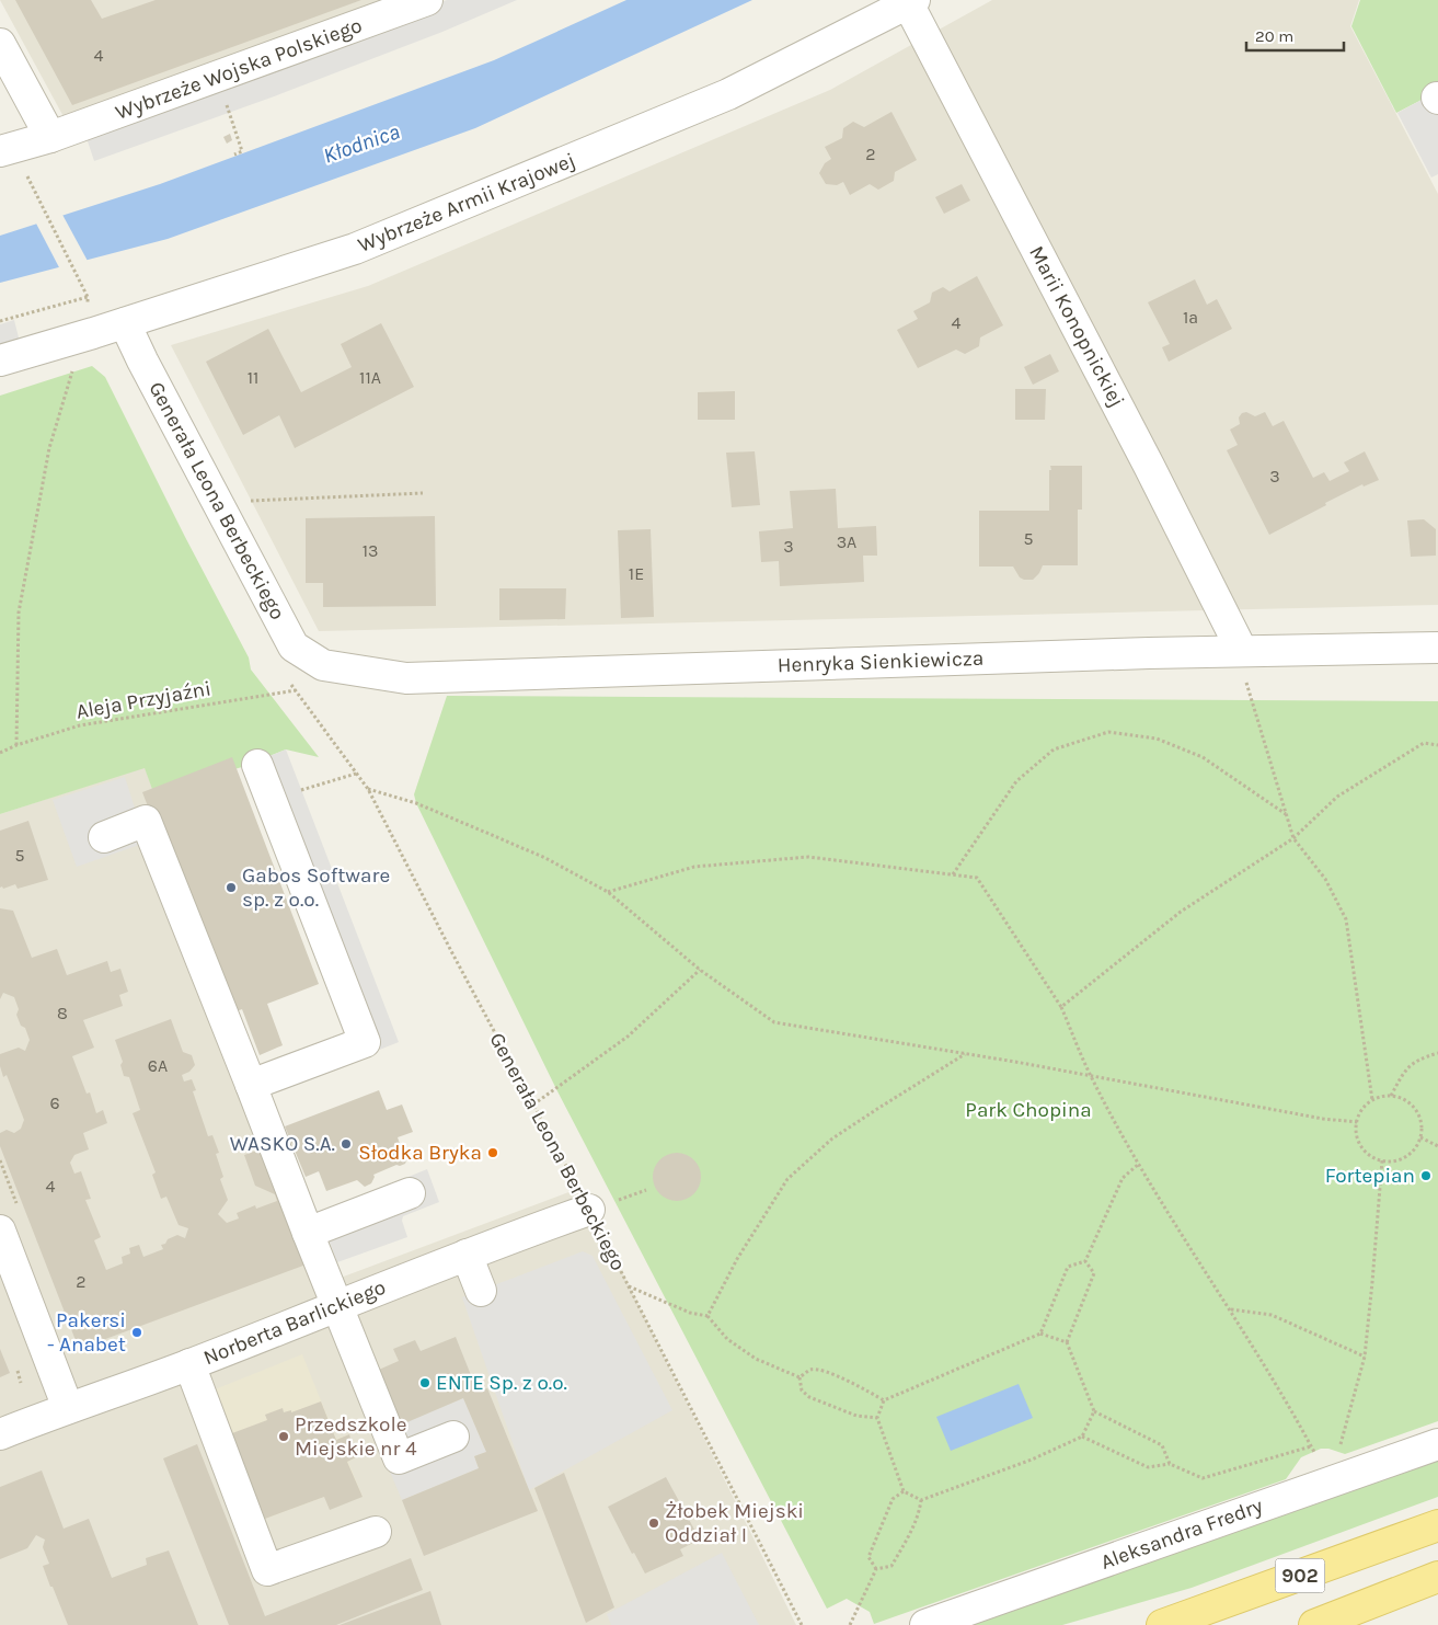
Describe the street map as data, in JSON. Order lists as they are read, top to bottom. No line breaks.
{"streets":{"main road":["902"],"street":["Wybrzeże Wojska Polskiego","Wybrzeże Armii Krajowej","Marii Konopnickiej","Generała Leona Berbeckiego","Henryka Sienkiewicza","Norberta Barlickiego","Aleksandra Fredry"],"path":["Aleja Przyjaźni"]},"crossings":[["Wybrzeże Armii Krajowej","Marii Konopnickiej"],["Wybrzeże Armii Krajowej","Generała Leona Berbeckiego"],["Marii Konopnickiej","Henryka Sienkiewicza"],["Generała Leona Berbeckiego","Henryka Sienkiewicza"],["Generała Leona Berbeckiego","Aleja Przyjaźni"],["Generała Leona Berbeckiego","Norberta Barlickiego"]],"water":["Kłodnica"],"parks":["Park Chopina"],"places":["Gabos Software sp. z o.o.","WASKO S.A.","Słodka Bryka","Fortepian","Pakersi - Anabet","ENTE Sp. z o.o.","Przedszkole Miejskie nr 4","Żłobek Miejski Oddział I"],"house_numbers":["4","2","1a","4","11","11A","3","5","3A","3","13","1E","5","8","6A","6","4","2"],"scale_bar":"20 m"}
